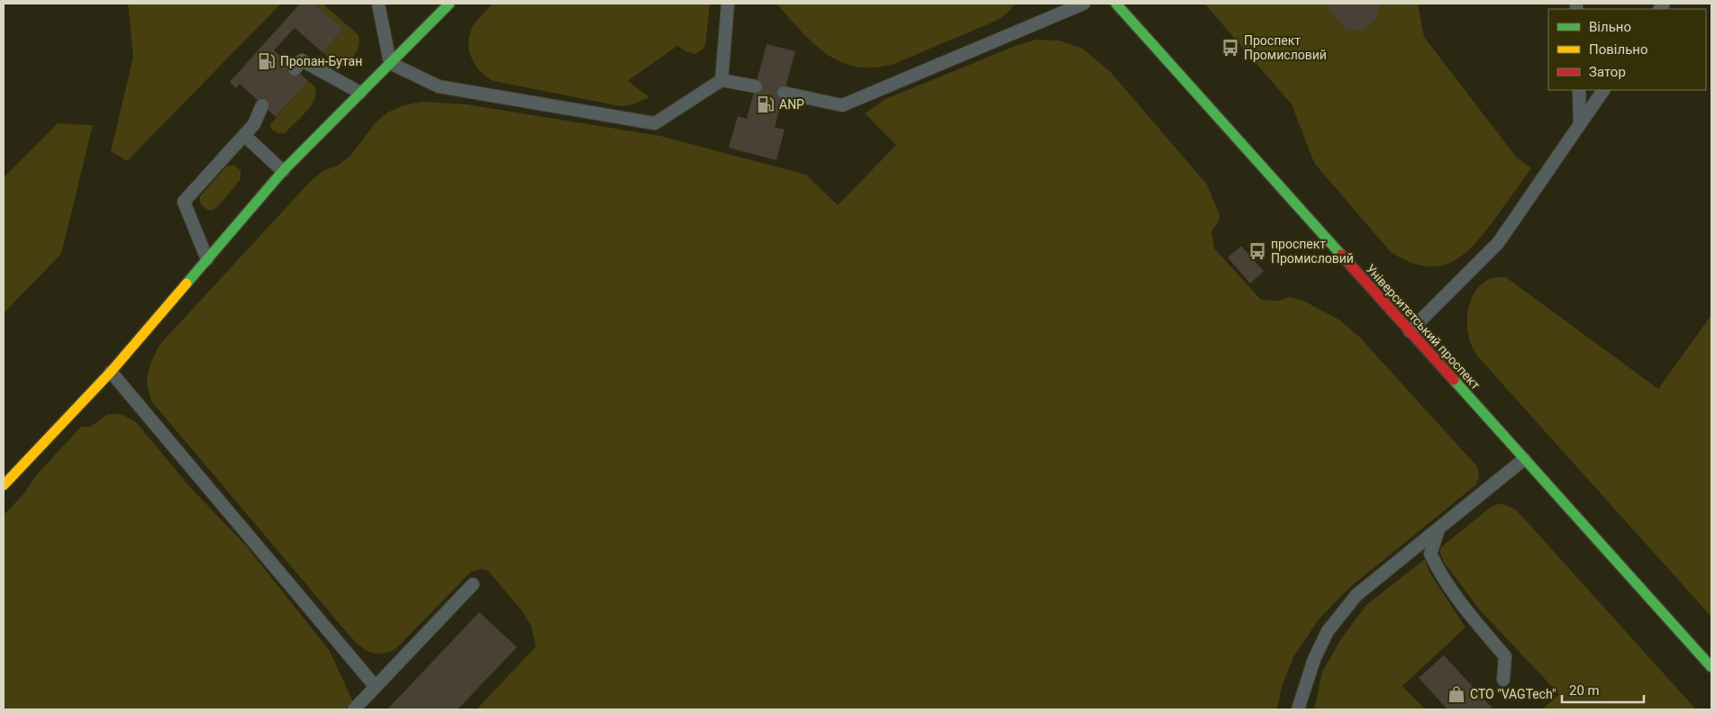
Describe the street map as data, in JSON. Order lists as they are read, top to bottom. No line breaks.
{"streets":{"main road":["Університетський проспект"]},"places":{"bus stop":["Проспект Промисловий","проспект Промисловий"],"fuel station":["Пропан-Бутан","ANP"],"shop":["СТО \"VAGTech\""]},"legend":["Вільно","Повільно","Затор"],"scale_bar":"20 m"}
